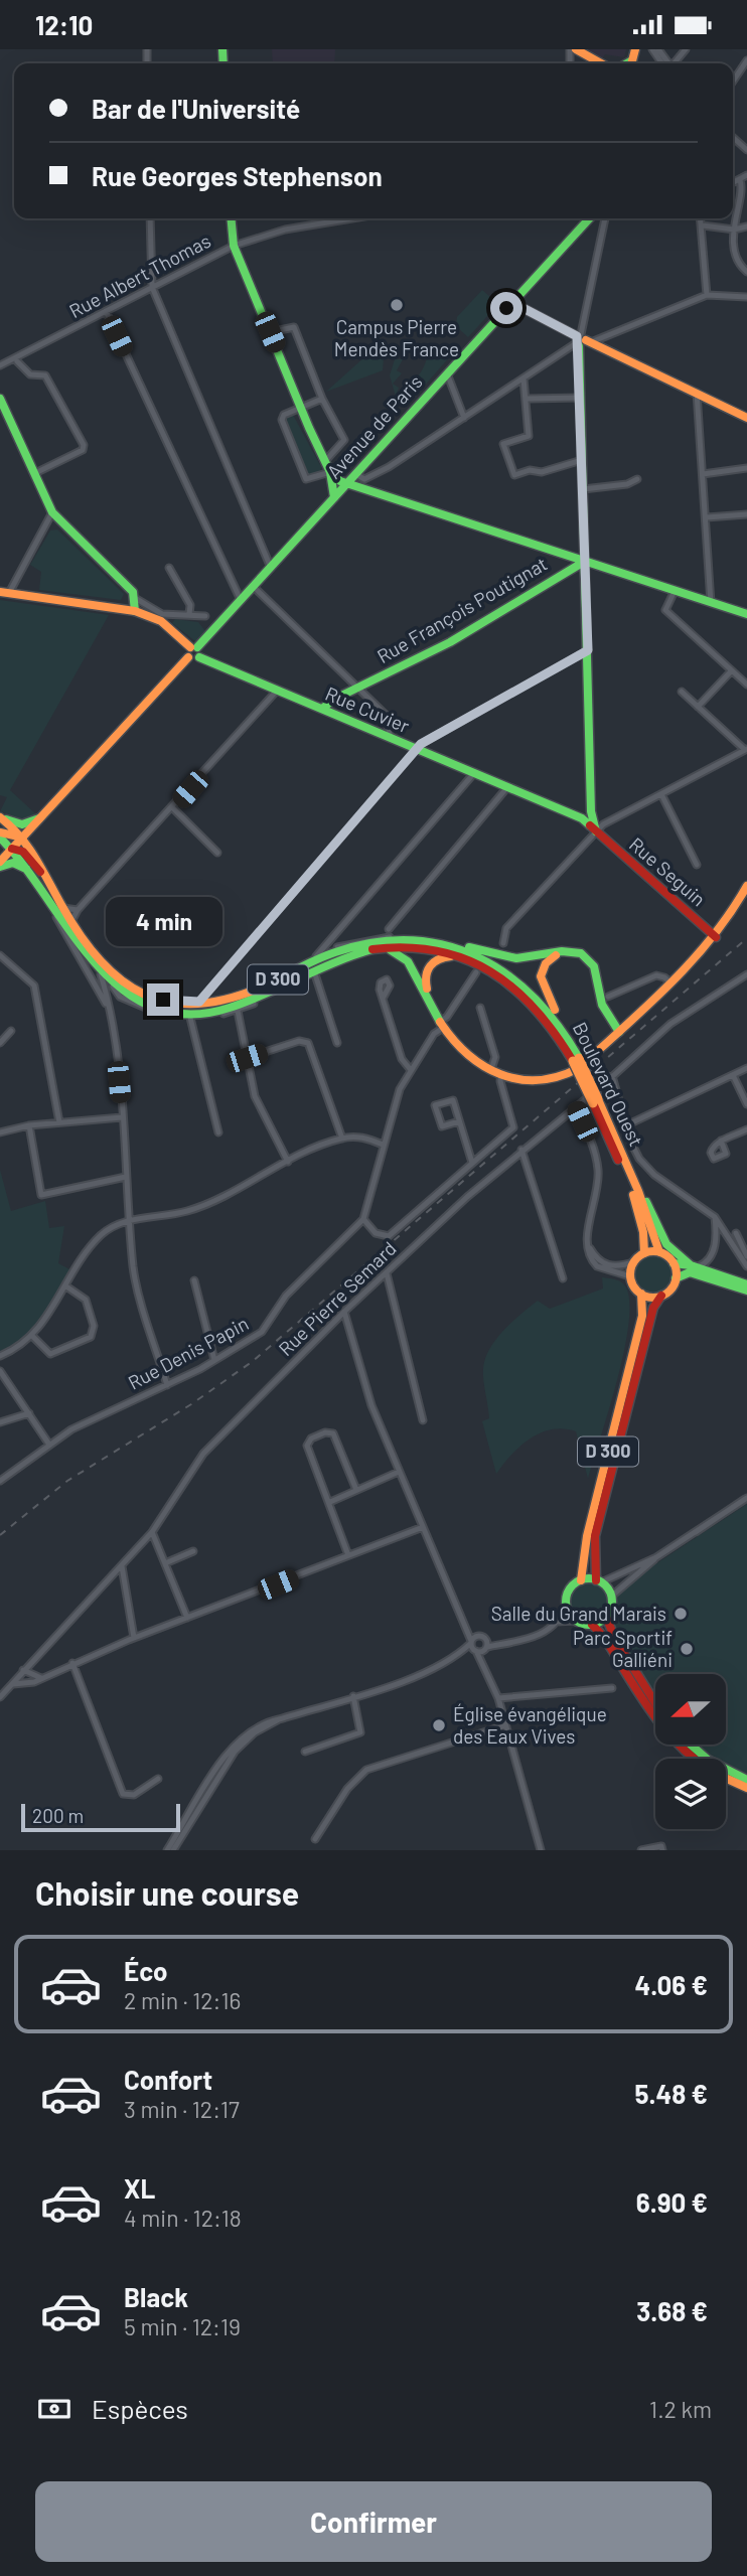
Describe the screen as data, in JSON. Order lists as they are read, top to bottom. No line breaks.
{"streets":{"main road":["Avenue de Paris","Rue François Poutignat","Rue Cuvier","Rue Seguin","D 300","Boulevard Ouest"],"street":["Rue Albert Thomas","Rue Pierre Semard","Rue Denis Papin"]},"crossings":[["Avenue de Paris","Rue Cuvier"],["Rue François Poutignat","Rue Cuvier"],["Rue Cuvier","Rue Seguin"],["D 300","Boulevard Ouest"]],"places":["Campus Pierre Mendès France","Salle du Grand Marais","Parc Sportif Galliéni","Église évangélique des Eaux Vives"],"scale_bar":"200 m","north":"left","page":{"status":"12:10","banner":["Bar de l'Université","Rue Georges Stephenson"],"bubble":"4 min","scale":"200 m","heading":"Choisir une course","list":[{"name":"Éco","note":"2 min · 12:16","value":"4.06 €"},{"name":"Confort","note":"3 min · 12:17","value":"5.48 €"},{"name":"XL","note":"4 min · 12:18","value":"6.90 €"},{"name":"Black","note":"5 min · 12:19","value":"3.68 €"}],"pay":["Espèces","1.2 km"],"buttons":"Confirmer"}}
